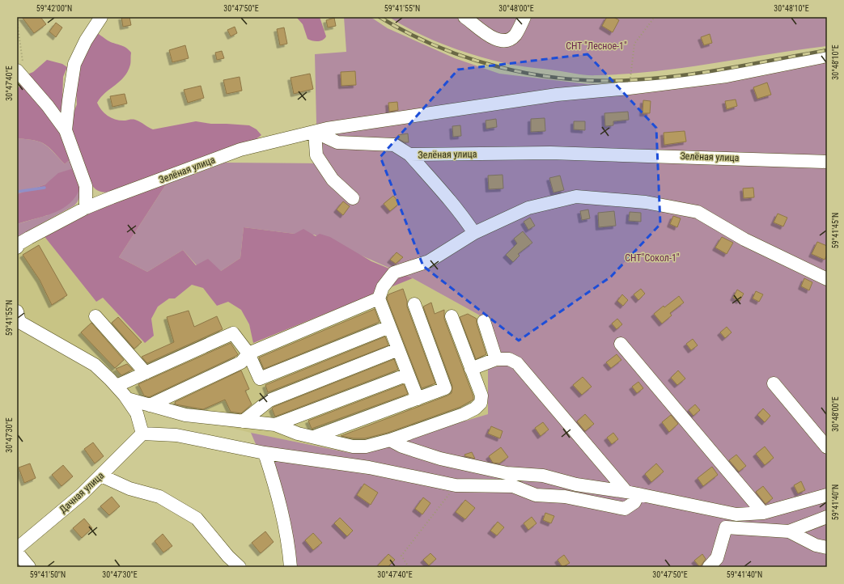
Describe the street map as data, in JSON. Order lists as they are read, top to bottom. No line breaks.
{"streets":{"street":["Зелёная улица","Дачная улица"]},"parks":["СНТ \"Лесное-1\"","СНТ\"Сокол-1\""],"coordinates":["59°42'00\"N","30°47'50\"E","59°41'55\"N","30°48'00\"E","30°48'10\"E","30°47'40\"E","59°41'45\"N","30°47'30\"E","59°41'40\"N","59°41'50\"N"]}
